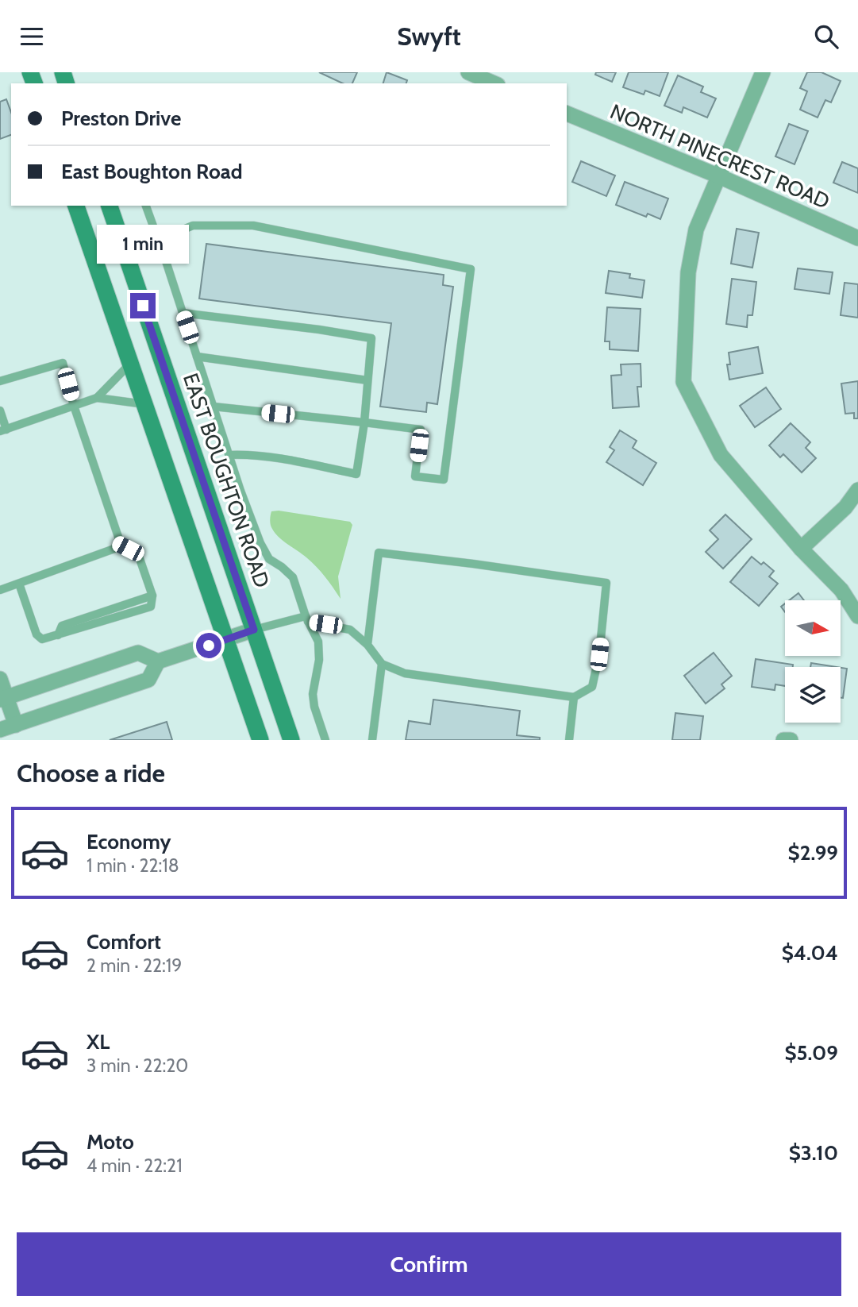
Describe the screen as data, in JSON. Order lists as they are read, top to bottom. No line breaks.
{"streets":{"main road":["EAST BOUGHTON ROAD"],"street":["NORTH PINECREST ROAD"]},"north":"right","page":{"header":"Swyft","banner":["Preston Drive","East Boughton Road"],"bubble":"1 min","heading":"Choose a ride","list":[{"name":"Economy","note":"1 min · 22:18","value":"$2.99"},{"name":"Comfort","note":"2 min · 22:19","value":"$4.04"},{"name":"XL","note":"3 min · 22:20","value":"$5.09"},{"name":"Moto","note":"4 min · 22:21","value":"$3.10"}],"buttons":"Confirm"}}
